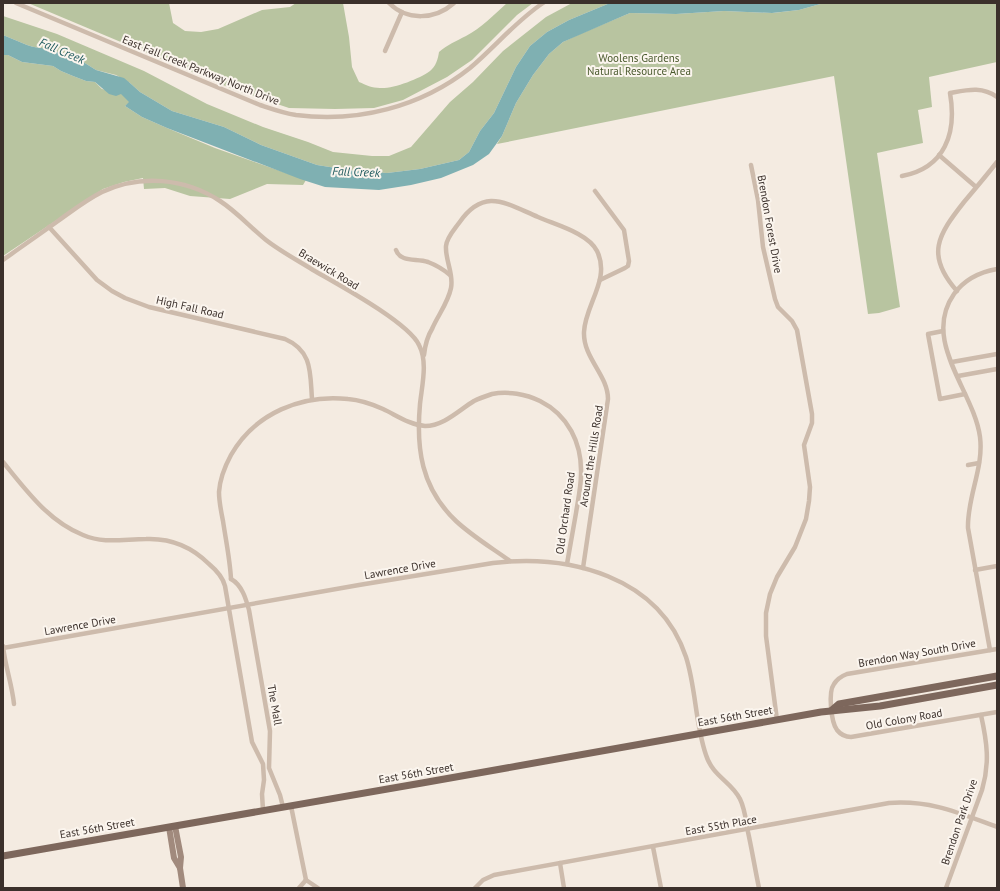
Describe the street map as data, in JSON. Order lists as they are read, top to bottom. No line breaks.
{"streets":{"main road":["East 56th Street"],"street":["East Fall Creek Parkway North Drive","Brendon Forest Drive","Braewick Road","High Fall Road","Around the Hills Road","Old Orchard Road","Lawrence Drive","Brendon Way South Drive","The Mall","Old Colony Road","Brendon Park Drive","East 55th Place"]},"crossings":[["Brendon Forest Drive","East 56th Street"],["Braewick Road","High Fall Road"],["Braewick Road","Around the Hills Road"],["Braewick Road","Old Orchard Road"],["Braewick Road","Lawrence Drive"],["High Fall Road","Old Orchard Road"],["Around the Hills Road","Lawrence Drive"],["Old Orchard Road","Lawrence Drive"],["Lawrence Drive","The Mall"],["Lawrence Drive","East 56th Street"],["Lawrence Drive","East 55th Place"],["Brendon Way South Drive","Old Colony Road"],["The Mall","East 56th Street"],["East 56th Street","Old Colony Road"],["Old Colony Road","Brendon Park Drive"],["Brendon Park Drive","East 55th Place"]],"water":["Fall Creek"],"parks":["Woolens Gardens Natural Resource Area"]}
